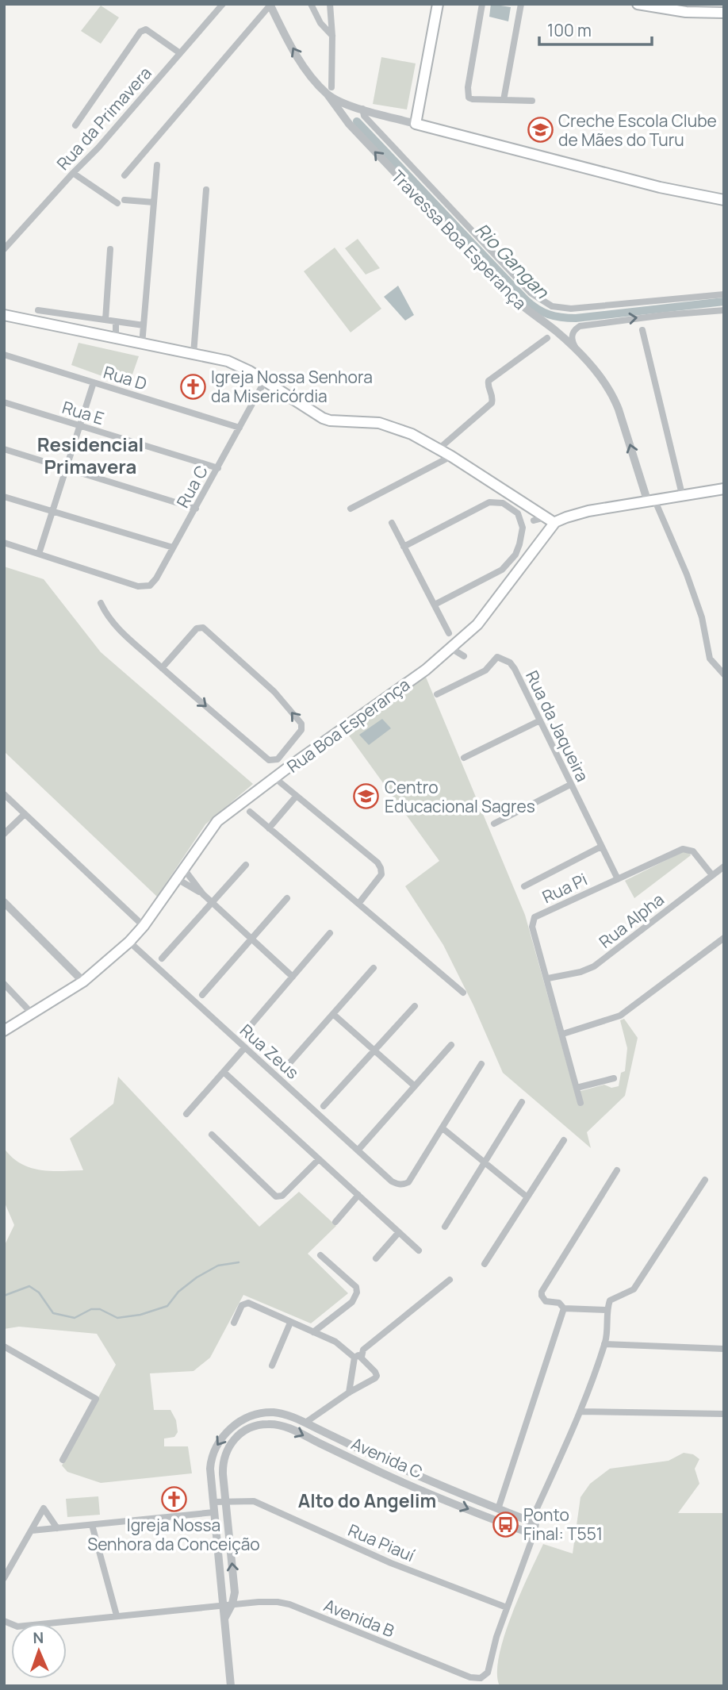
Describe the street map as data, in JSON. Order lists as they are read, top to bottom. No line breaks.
{"streets":{"main road":["Rua Boa Esperança"],"street":["Rua da Primavera","Travessa Boa Esperança","Rua D","Rua E","Rua C","Rua da Jaqueira","Rua Pi","Rua Alpha","Rua Zeus","Avenida C","Rua Piauí","Avenida B"]},"crossings":[["Rua D","Rua C"],["Rua E","Rua C"],["Rua Boa Esperança","Rua Zeus"],["Rua da Jaqueira","Rua Pi"],["Rua Pi","Rua Alpha"],["Avenida C","Rua Piauí"],["Rua Piauí","Avenida B"]],"districts":["Residencial Primavera","Alto do Angelim"],"water":["Rio Gangan"],"places":{"school or university":["Creche Escola Clube de Mães do Turu","Centro Educacional Sagres"],"church":["Igreja Nossa Senhora da Misericórdia","Igreja Nossa Senhora da Conceição"],"bus stop":["Ponto Final: T551"]},"scale_bar":"100 m","north":"top"}
